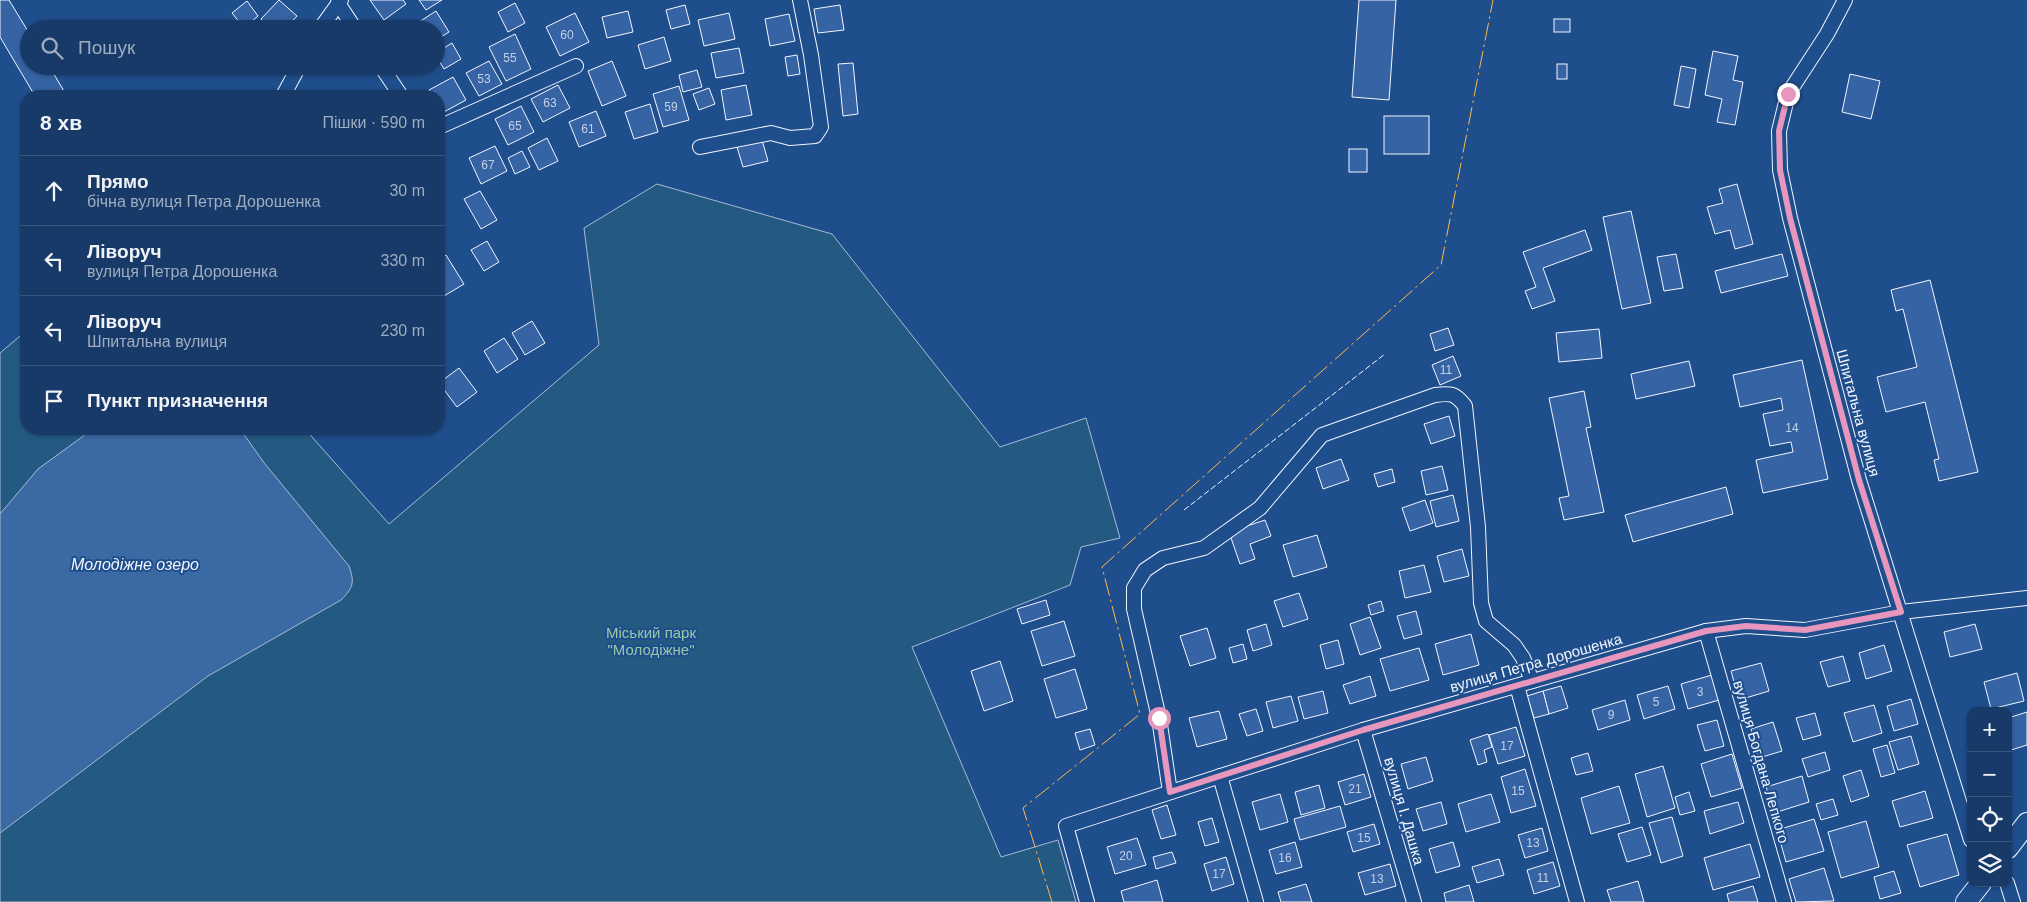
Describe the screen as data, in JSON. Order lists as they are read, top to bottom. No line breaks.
{"streets":{"street":["Шпитальна вулиця","вулиця Петра Дорошенка","вулиця Богдана Лепкого","вулиця І. Дашка"]},"crossings":[["Шпитальна вулиця","вулиця Петра Дорошенка"],["вулиця Петра Дорошенка","вулиця Богдана Лепкого"],["вулиця Петра Дорошенка","вулиця І. Дашка"]],"water":["Молодіжне озеро"],"parks":["Міський парк \"Молодіжне\""],"house_numbers":["60","55","53","63","59","65","61","67","11","14","3","5","9","17","21","15","15","13","20","16","17","11","13"],"page":{"search":"Пошук","heading":["8 хв","Пішки · 590 m"],"list":[["Прямо","бічна вулиця Петра Дорошенка","30 m"],["Ліворуч","вулиця Петра Дорошенка","330 m"],["Ліворуч","Шпитальна вулиця","230 m"],"Пункт призначення"],"map_buttons":["+","−"]}}
